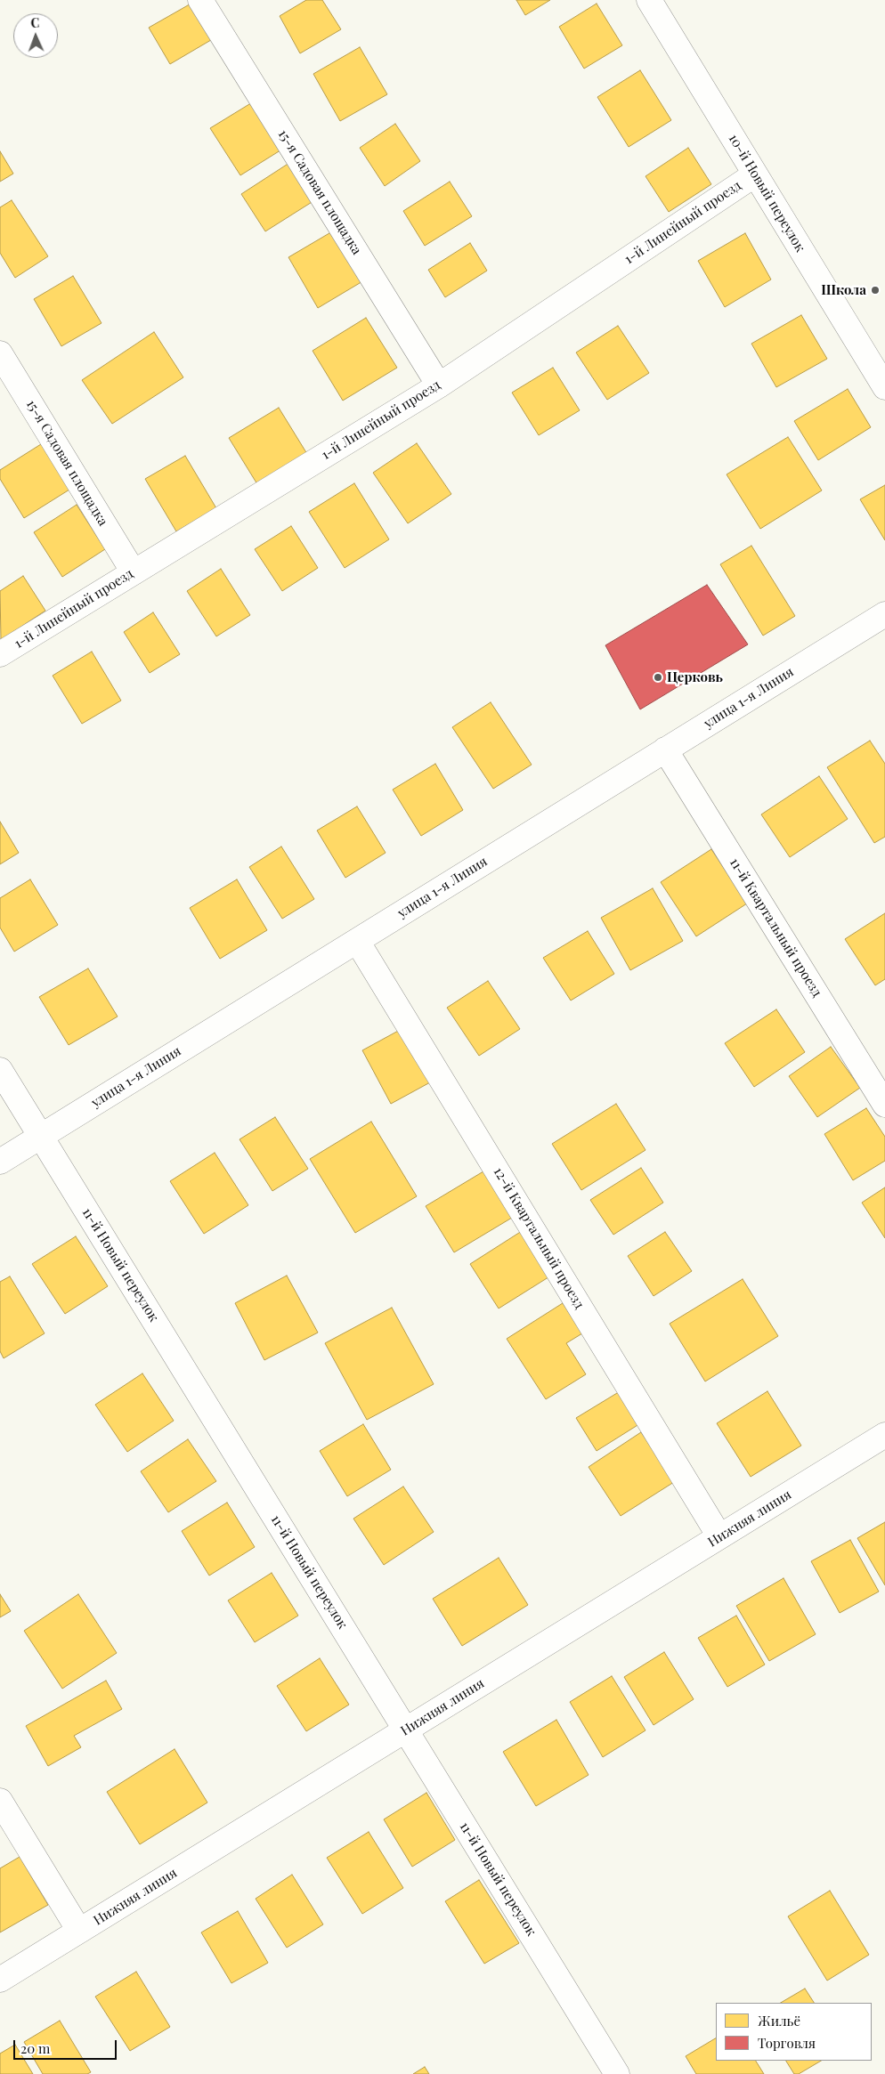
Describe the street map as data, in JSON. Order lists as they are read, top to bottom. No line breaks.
{"streets":{"street":["15-я Садовая площадка","10-й Новый переулок","1-й Линейный проезд","улица 1-я Линия","11-й Квартальный проезд","12-й Квартальный проезд","11-й Новый переулок","Нижняя линия"]},"crossings":[["15-я Садовая площадка","1-й Линейный проезд"],["10-й Новый переулок","1-й Линейный проезд"],["улица 1-я Линия","11-й Квартальный проезд"],["улица 1-я Линия","12-й Квартальный проезд"],["улица 1-я Линия","11-й Новый переулок"],["12-й Квартальный проезд","Нижняя линия"],["11-й Новый переулок","Нижняя линия"]],"places":["Школа","Церковь"],"legend":["Жильё","Торговля"],"scale_bar":"20 m","north":"top"}
